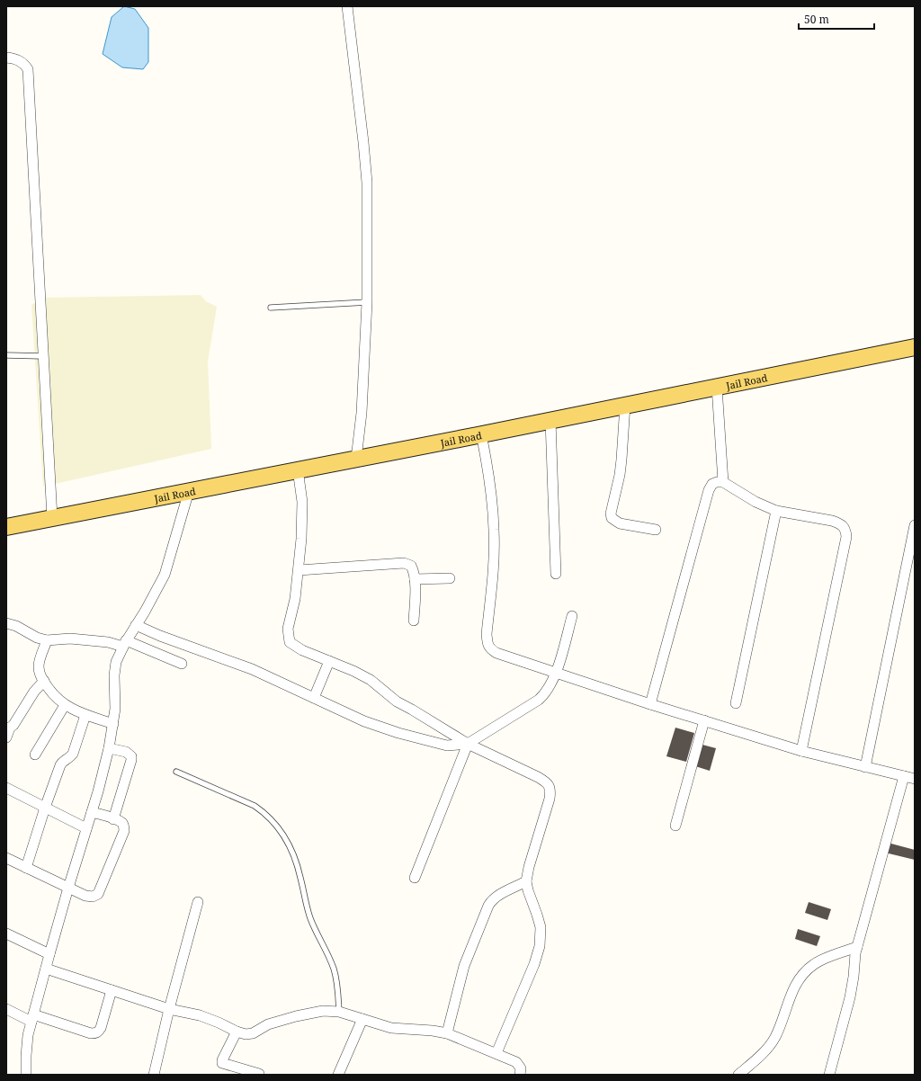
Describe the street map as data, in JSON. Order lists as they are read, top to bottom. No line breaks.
{"streets":{"main road":["Jail Road"]},"scale_bar":"50 m"}
